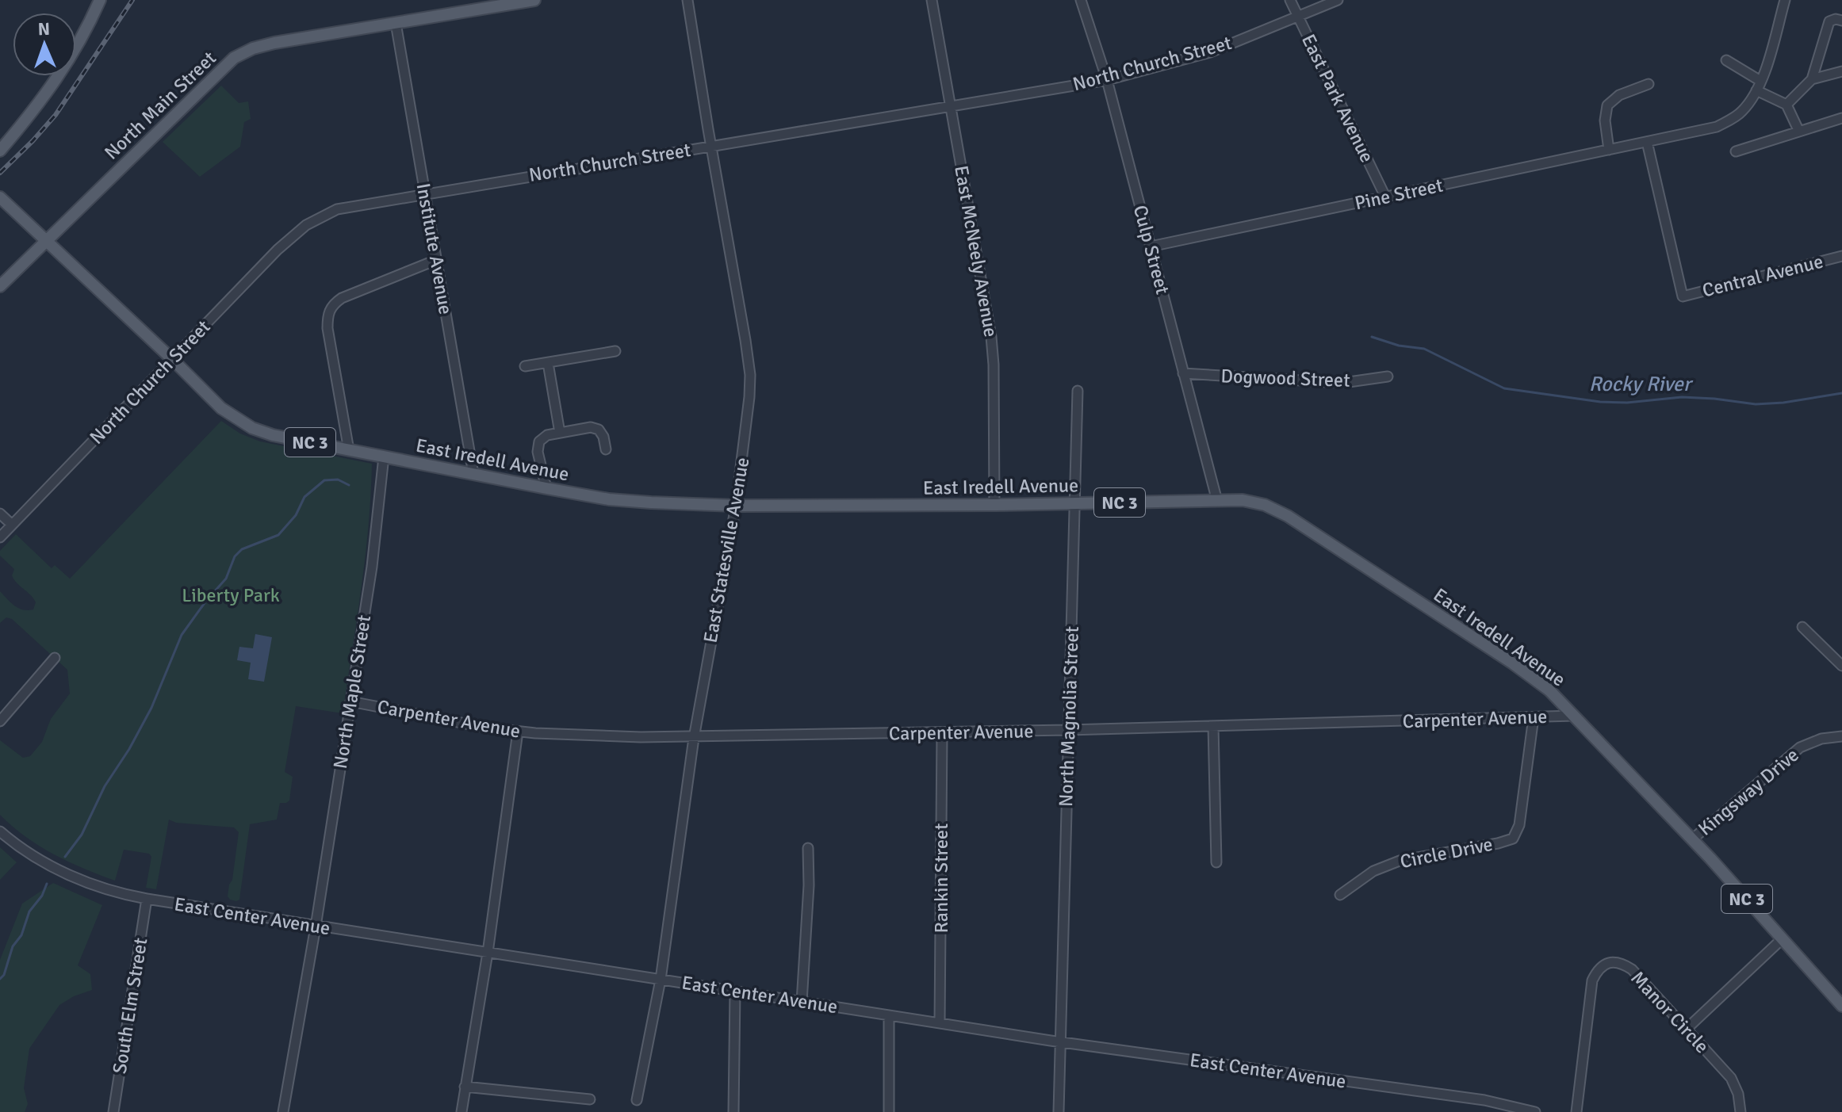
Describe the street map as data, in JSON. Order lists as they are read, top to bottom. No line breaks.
{"streets":{"main road":["North Main Street","NC 3","East Iredell Avenue"],"street":["North Church Street","East Park Avenue","Pine Street","Institute Avenue","Culp Street","East McNeely Avenue","Central Avenue","Dogwood Street","East Statesville Avenue","North Maple Street","North Magnolia Street","Carpenter Avenue","Kingsway Drive","Circle Drive","Rankin Street","East Center Avenue","South Elm Street","Manor Circle"]},"crossings":[["North Church Street","East Park Avenue"],["North Church Street","Institute Avenue"],["North Church Street","Culp Street"],["North Church Street","East McNeely Avenue"],["North Church Street","East Iredell Avenue"],["North Church Street","East Statesville Avenue"],["East Park Avenue","Pine Street"],["North Main Street","Institute Avenue"],["North Main Street","NC 3"],["North Main Street","East Iredell Avenue"],["Pine Street","Culp Street"],["Pine Street","Central Avenue"],["Institute Avenue","East Iredell Avenue"],["Culp Street","Dogwood Street"],["Culp Street","East Iredell Avenue"],["East McNeely Avenue","East Iredell Avenue"],["NC 3","East Iredell Avenue"],["East Iredell Avenue","East Statesville Avenue"],["East Iredell Avenue","North Maple Street"],["East Iredell Avenue","North Magnolia Street"],["East Iredell Avenue","Carpenter Avenue"],["East Iredell Avenue","Kingsway Drive"],["East Statesville Avenue","Carpenter Avenue"],["East Statesville Avenue","East Center Avenue"],["North Maple Street","Carpenter Avenue"],["North Maple Street","East Center Avenue"],["North Magnolia Street","Carpenter Avenue"],["North Magnolia Street","East Center Avenue"],["Carpenter Avenue","Circle Drive"],["Carpenter Avenue","Rankin Street"],["Rankin Street","East Center Avenue"],["East Center Avenue","South Elm Street"]],"water":["Rocky River"],"parks":["Liberty Park"],"north":"top"}
